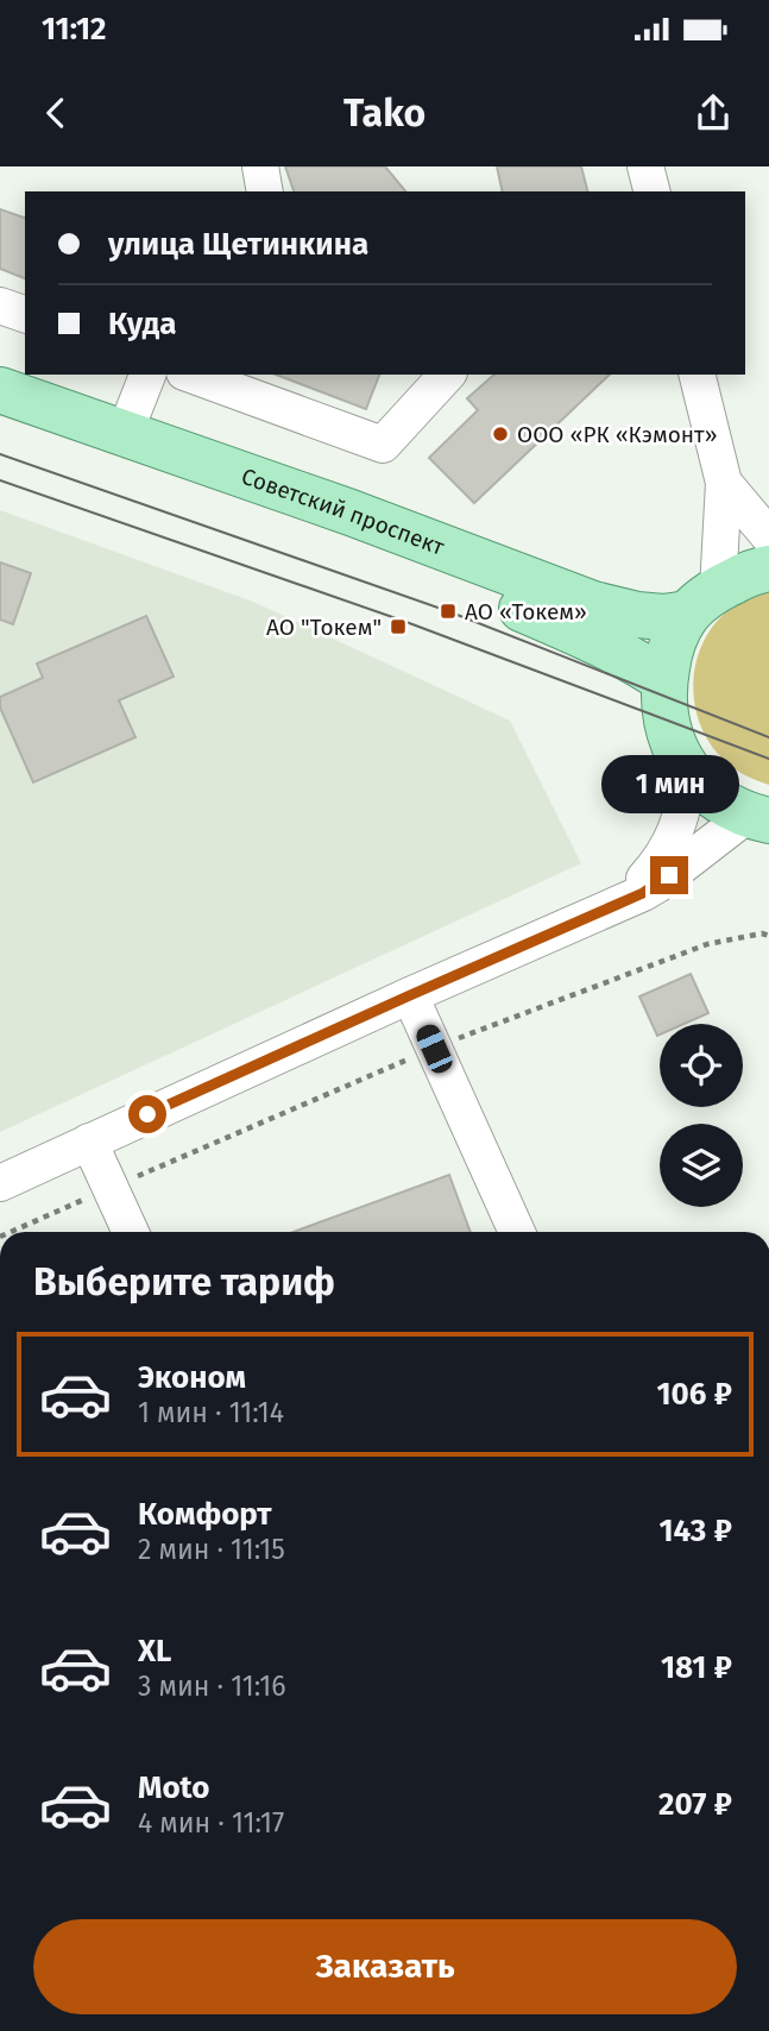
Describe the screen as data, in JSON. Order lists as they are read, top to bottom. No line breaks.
{"streets":{"main road":["Советский проспект"]},"places":{"other":["ООО «РК «Кэмонт»"],"transit":["АО «Токем»","АО \"Токем\""]},"page":{"status":"11:12","header":"Tako","banner":["улица Щетинкина","Куда"],"bubble":"1 мин","heading":"Выберите тариф","list":[{"name":"Эконом","note":"1 мин · 11:14","value":"106 ₽"},{"name":"Комфорт","note":"2 мин · 11:15","value":"143 ₽"},{"name":"XL","note":"3 мин · 11:16","value":"181 ₽"},{"name":"Moto","note":"4 мин · 11:17","value":"207 ₽"}],"buttons":"Заказать"}}
